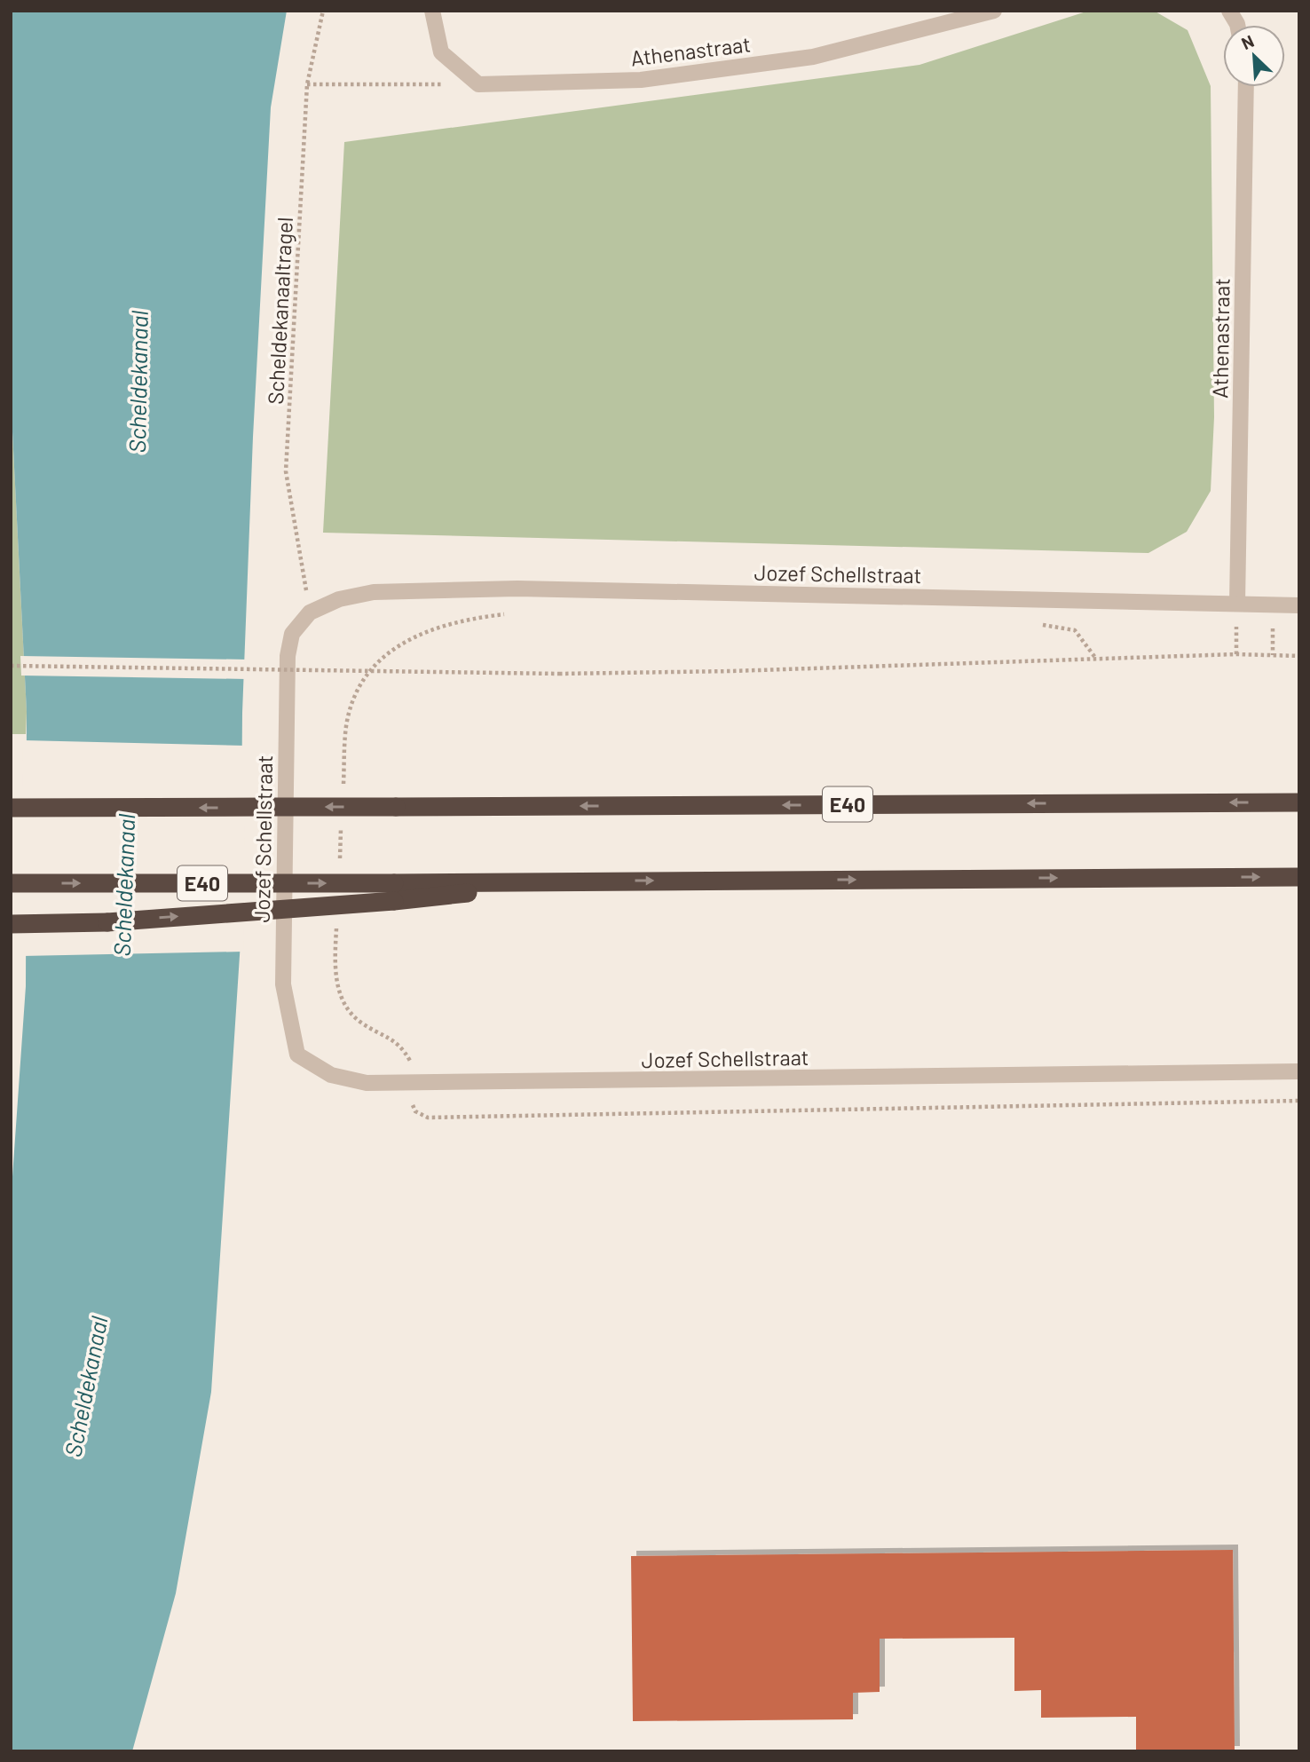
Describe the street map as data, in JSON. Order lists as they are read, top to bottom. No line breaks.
{"streets":{"highway":["E40"],"street":["Athenastraat","Jozef Schellstraat"],"path":["Scheldekanaaltragel"]},"crossings":[["Athenastraat","Jozef Schellstraat"],["Scheldekanaaltragel","Jozef Schellstraat"]],"water":["Scheldekanaal"],"north":"top left"}
